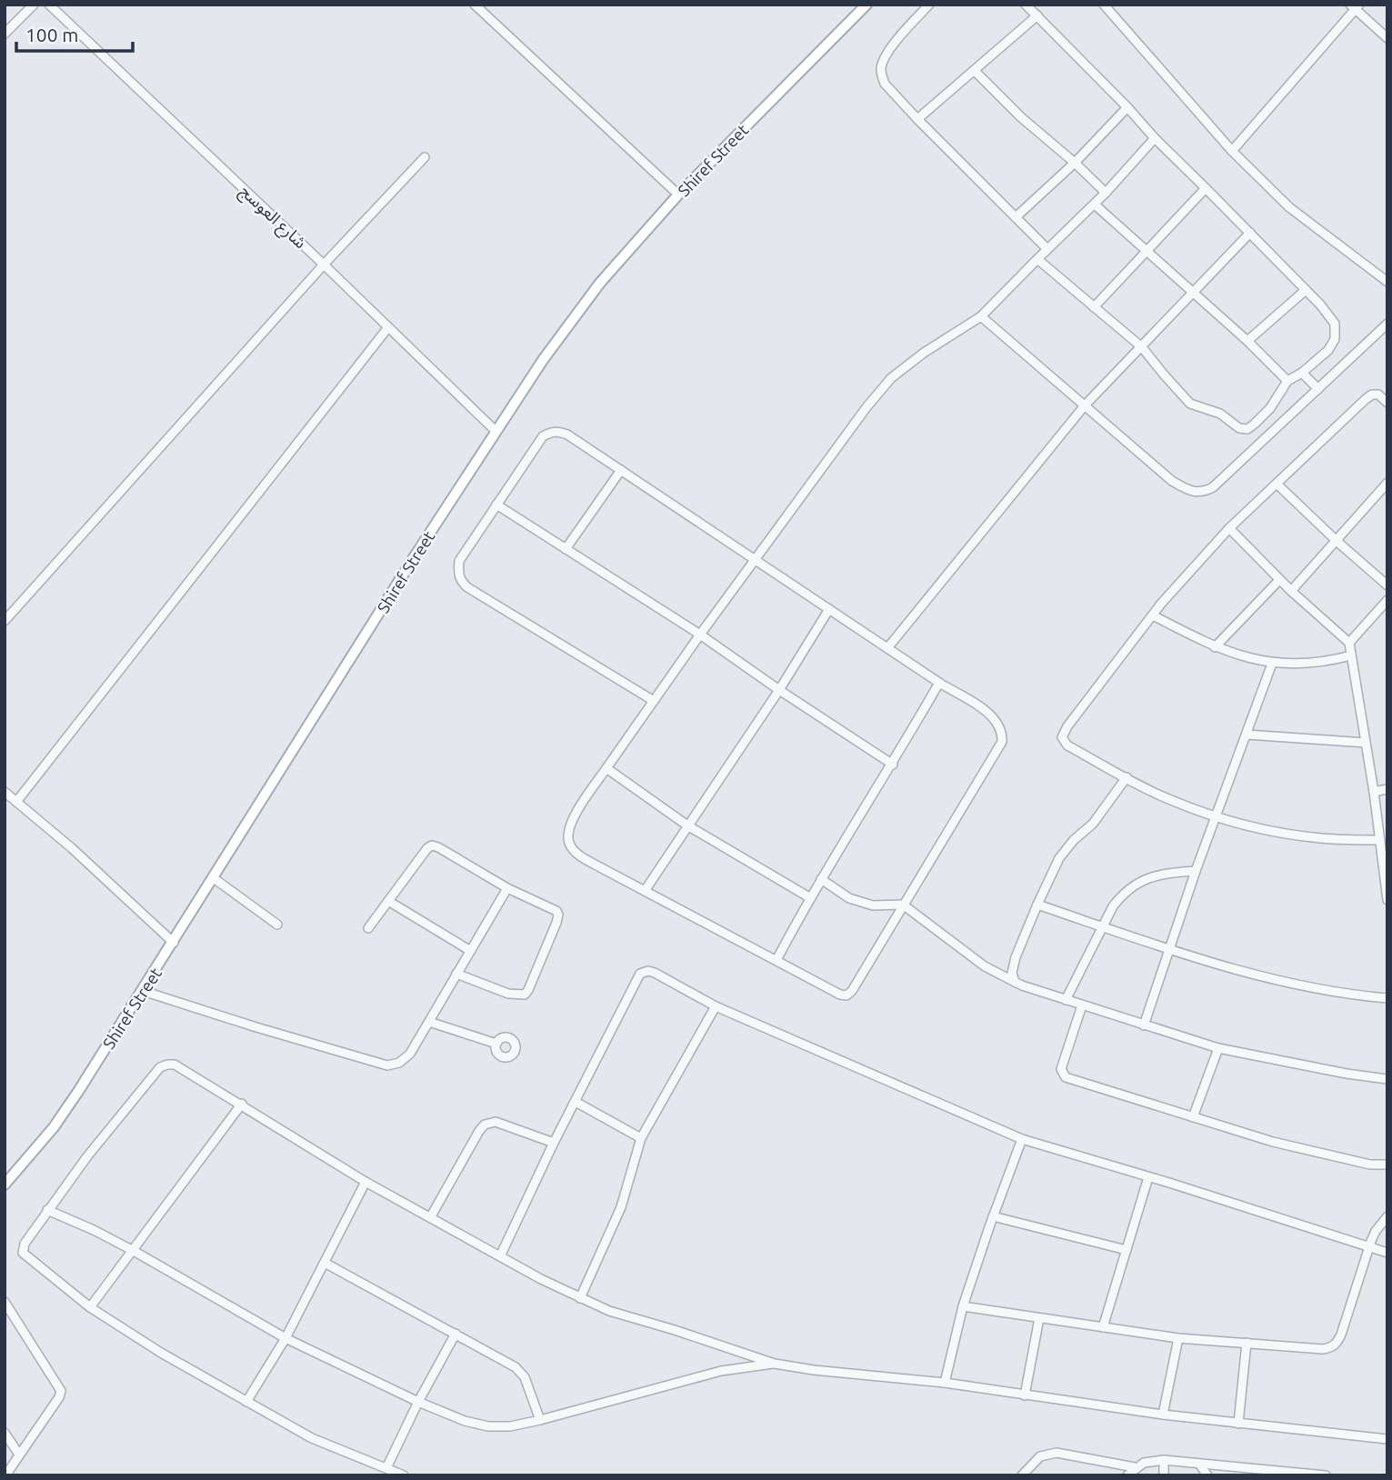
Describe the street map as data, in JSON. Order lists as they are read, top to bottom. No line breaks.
{"streets":{"main road":["Shiref Street"],"street":["شارع العوسج"]},"crossings":[["Shiref Street","شارع العوسج"]],"scale_bar":"100 m"}
